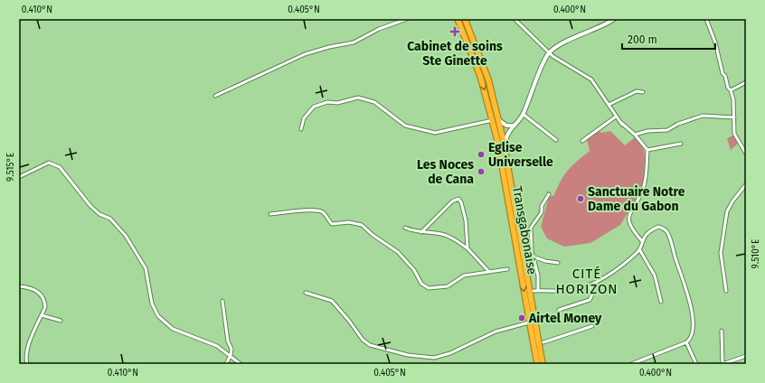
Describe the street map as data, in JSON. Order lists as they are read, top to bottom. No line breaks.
{"streets":{"highway":["Transgabonaise"]},"districts":["CITÉ HORIZON"],"places":{"health":["Cabinet de soins Ste Ginette"],"other":["Eglise Universelle","Les Noces de Cana","Sanctuaire Notre Dame du Gabon","Airtel Money"]},"scale_bar":"200 m","coordinates":["0.410°N","0.405°N","0.400°N","9.515°E","9.510°E"]}
